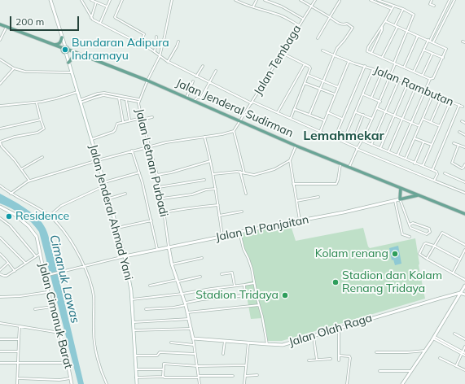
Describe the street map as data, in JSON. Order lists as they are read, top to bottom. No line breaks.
{"streets":{"main road":["Jalan Jenderal Sudirman"],"street":["Jalan Tembaga","Jalan Rambutan","Jalan Letnan Purbadi","Jalan Jenderal Ahmad Yani","Jalan DI Panjaitan","Jalan Cimanuk Barat","Jalan Olah Raga"]},"crossings":[["Jalan Tembaga","Jalan Jenderal Sudirman"],["Jalan Jenderal Sudirman","Jalan Letnan Purbadi"],["Jalan Jenderal Sudirman","Jalan Jenderal Ahmad Yani"],["Jalan Letnan Purbadi","Jalan DI Panjaitan"],["Jalan Jenderal Ahmad Yani","Jalan DI Panjaitan"]],"districts":["Lemahmekar"],"water":["Cimanuk Lawas"],"places":["Bundaran Adipura Indramayu","Residence","Kolam renang","Stadion dan Kolam Renang Tridaya","Stadion Tridaya"],"scale_bar":"200 m"}
